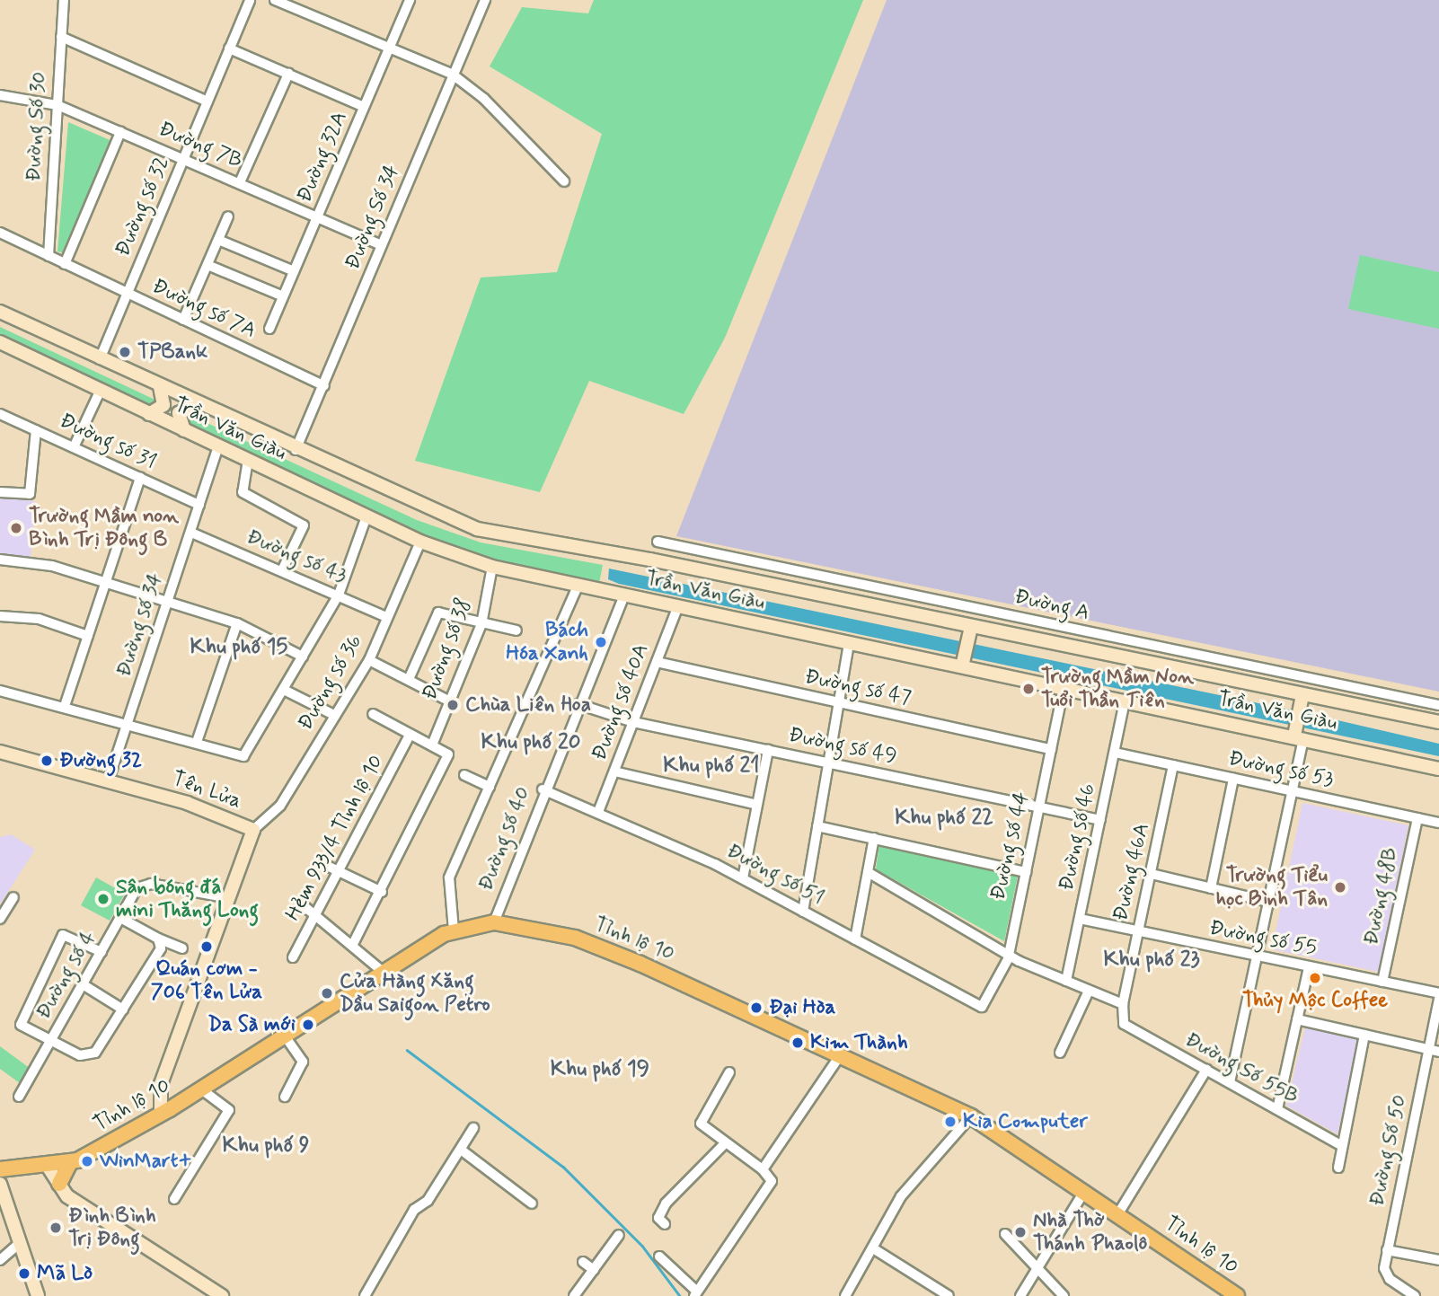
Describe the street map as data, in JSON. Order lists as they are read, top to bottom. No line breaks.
{"streets":{"main road":["Trần Văn Giàu","Tên Lửa","Tỉnh lộ 10"],"street":["Đường Số 30","Đường 7B","Đường 32A","Đường số 32","Đường Số 34","Đường số 7A","Đường số 31","Đường số 43","Đường A","Đường số 34","Đường số 38","Đường số 36","Đường số 47","Đường số 40A","Đường số 49","Đường số 53","Đường số 46","Hẻm 933/4 Tỉnh lộ 10","Đường số 40","Đường số 44","Đường 46A","Đường số 51","Đường 48B","Đường số 55","Đường số 4","Đường Số 55B","Đường Số 50"]},"crossings":[["Đường Số 30","Đường 7B"],["Đường Số 30","Đường số 7A"],["Đường 7B","Đường 32A"],["Đường 7B","Đường số 32"],["Đường 7B","Đường Số 34"],["Đường số 32","Đường số 7A"],["Đường số 32","Trần Văn Giàu"],["Đường Số 34","Đường số 7A"],["Đường Số 34","Trần Văn Giàu"],["Trần Văn Giàu","Đường số 34"],["Trần Văn Giàu","Đường số 38"],["Trần Văn Giàu","Đường số 36"],["Trần Văn Giàu","Đường số 40A"],["Trần Văn Giàu","Đường số 46"],["Trần Văn Giàu","Đường số 40"],["Trần Văn Giàu","Đường số 44"],["Đường số 31","Đường số 34"],["Đường số 43","Đường số 34"],["Đường số 43","Đường số 36"],["Đường số 34","Tên Lửa"],["Đường số 36","Tên Lửa"],["Đường số 47","Đường số 40A"],["Đường số 47","Đường số 44"],["Đường số 40A","Đường số 49"],["Đường số 40A","Đường số 51"],["Đường số 49","Đường số 46"],["Đường số 49","Đường số 40"],["Đường số 49","Đường số 44"],["Đường số 53","Đường số 46"],["Đường số 53","Đường 46A"],["Đường số 53","Đường 48B"],["Tên Lửa","Tỉnh lộ 10"],["Tên Lửa","Đường số 4"],["Đường số 46","Đường số 55"],["Đường số 40","Đường số 51"],["Đường số 40","Tỉnh lộ 10"],["Đường số 44","Đường số 51"],["Đường 46A","Đường số 55"],["Đường 46A","Đường Số 55B"],["Đường 48B","Đường số 55"]],"districts":["Khu phố 15","Khu phố 20","Khu phố 21","Khu phố 22","Khu phố 23","Khu phố 19","Khu phố 9"],"places":["TPBank","Trường Mầm non Bình Trị Đông B","Bách Hóa Xanh","Trường Mầm Non Tuổi Thần Tiên","Chùa Liên Hoa","Đường 32","Trường Tiểu học Bình Tân","Sân bóng đá mini Thăng Long","Quán cơm - 706 Tên Lửa","Thủy Mộc Coffee","Cửa Hàng Xăng Dầu Saigon Petro","Đại Hòa","Da Sà mới","Kim Thành","Kia Computer","WinMart+","Đình Bình Trị Đông","Nhà Thờ Thánh Phaolô","Mã Lò"]}
